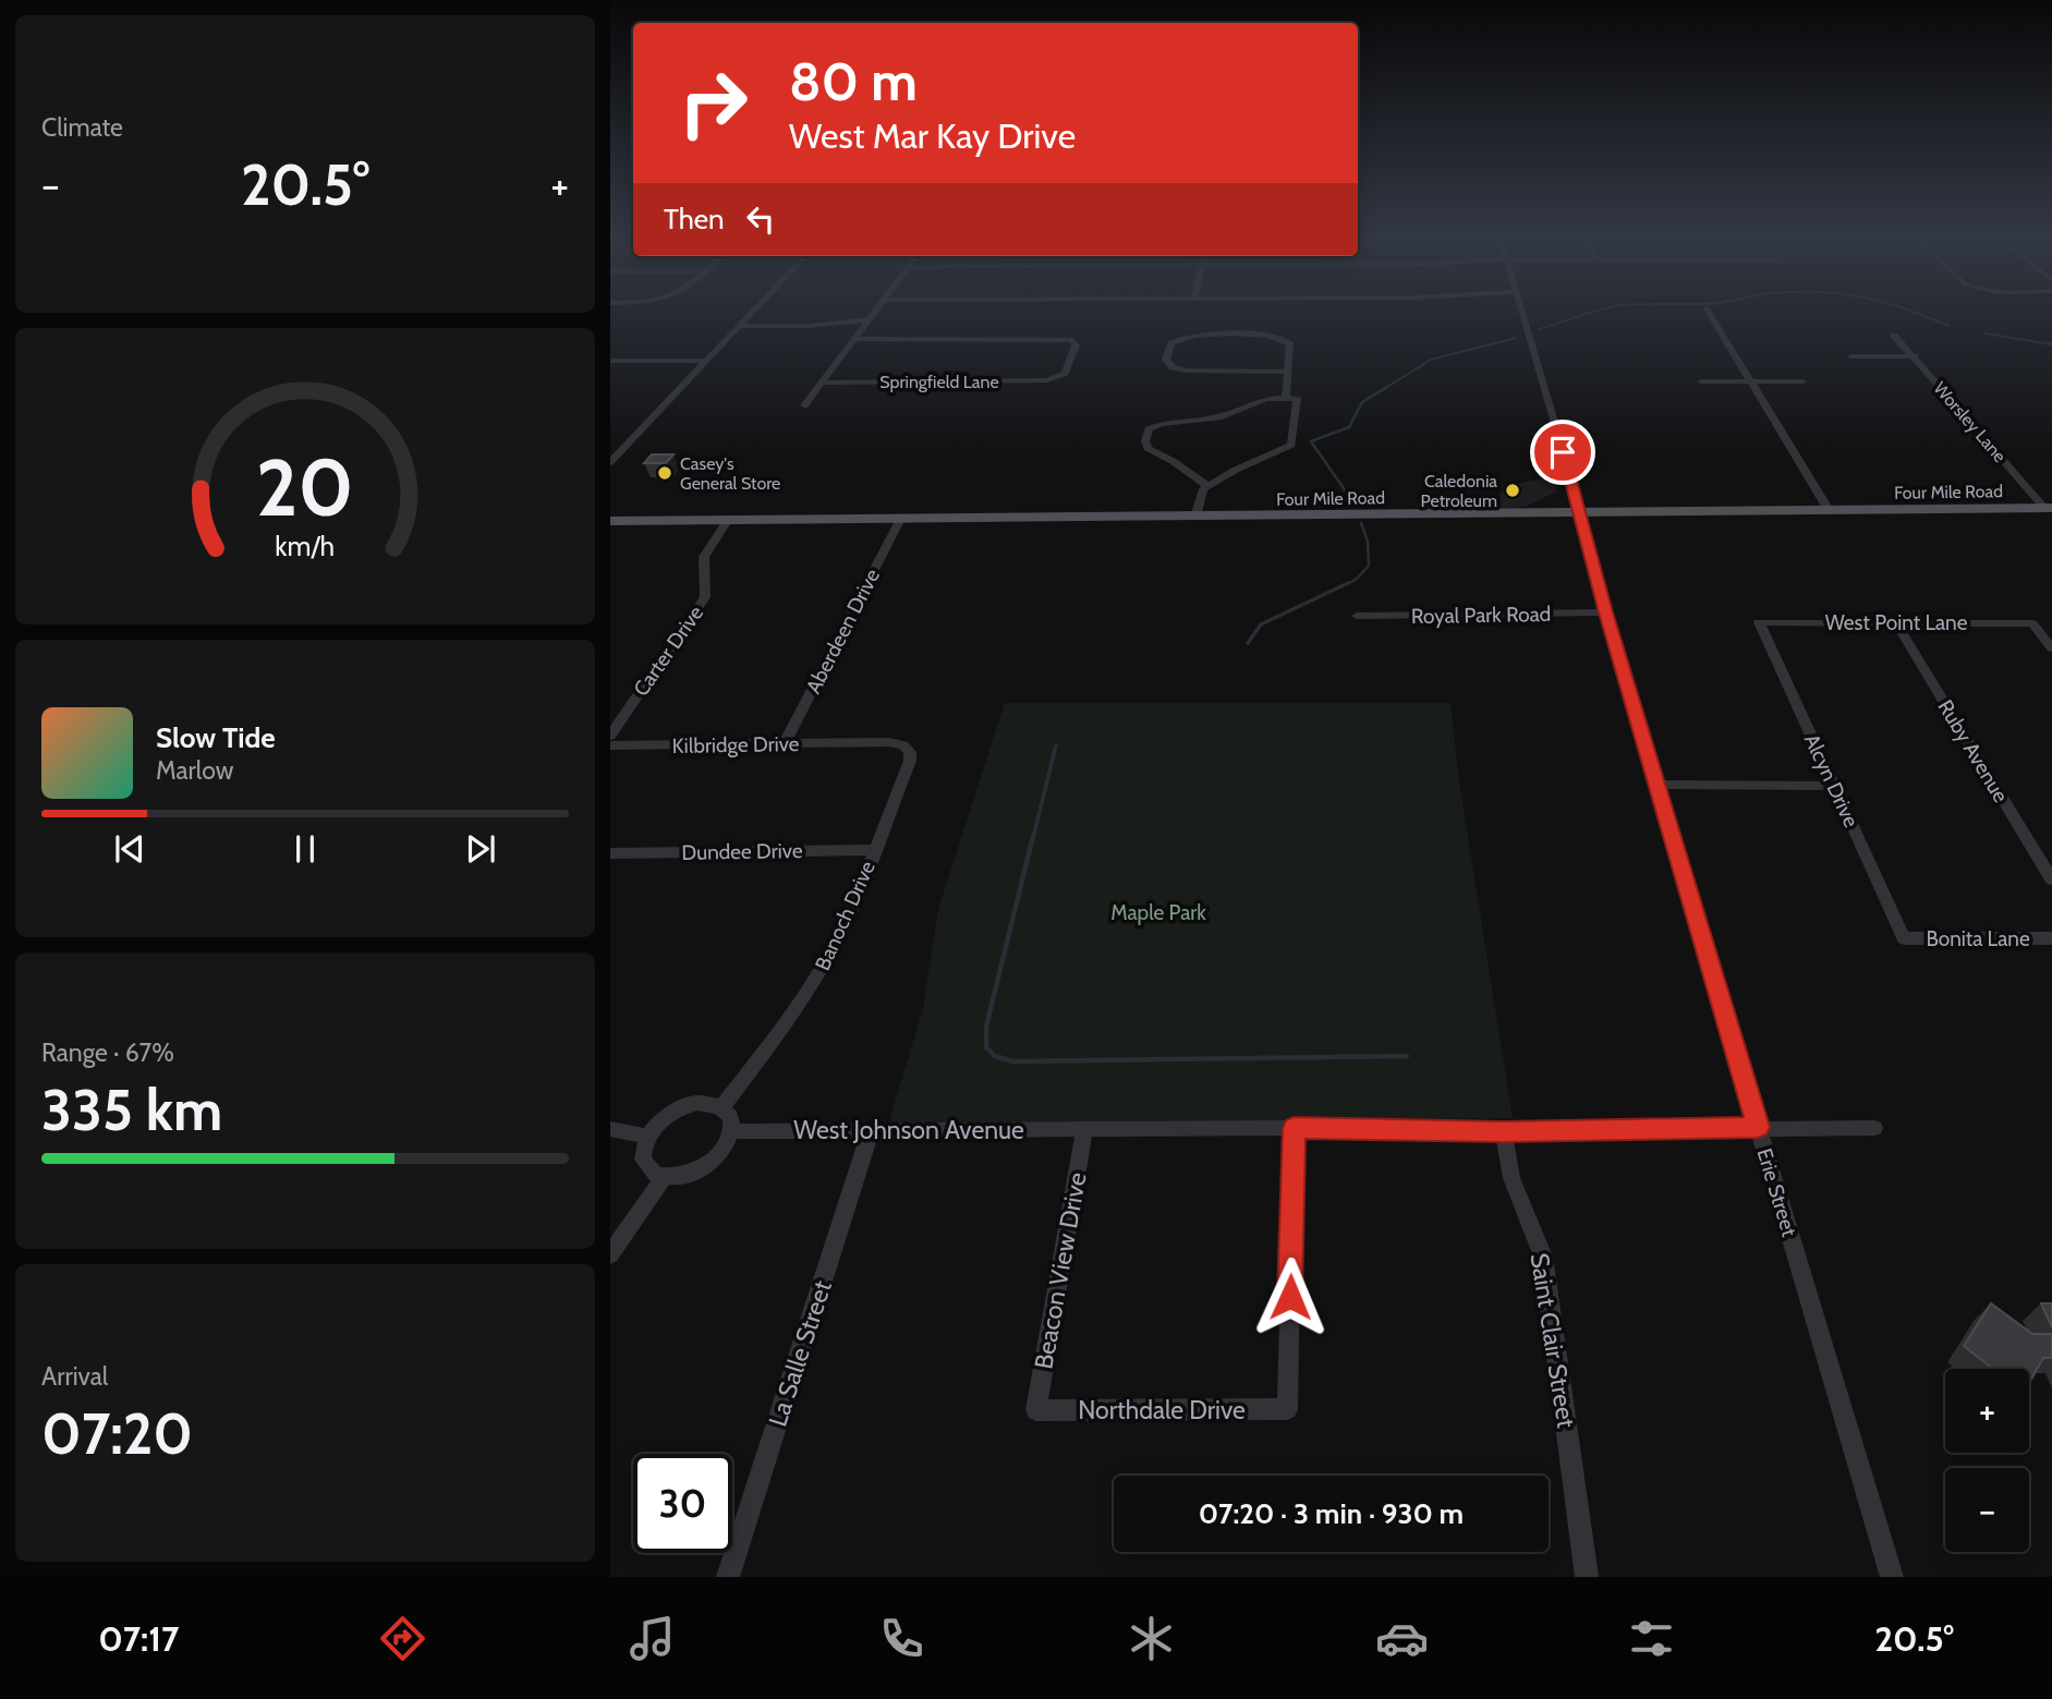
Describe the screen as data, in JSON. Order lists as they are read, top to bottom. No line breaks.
{"streets":{"main road":["Four Mile Road"],"street":["Springfield Lane","Worsley Lane","Royal Park Road","West Point Lane","Aberdeen Drive","Carter Drive","Kilbridge Drive","Ruby Avenue","Alcyn Drive","Dundee Drive","Banoch Drive","Bonita Lane","West Johnson Avenue","Erie Street","Beacon View Drive","Saint Clair Street","La Salle Street","Northdale Drive"]},"crossings":[["Worsley Lane","Four Mile Road"],["Four Mile Road","Aberdeen Drive"],["Four Mile Road","Carter Drive"],["Four Mile Road","Erie Street"],["Royal Park Road","Erie Street"],["West Point Lane","Ruby Avenue"],["West Point Lane","Alcyn Drive"],["Aberdeen Drive","Kilbridge Drive"],["Kilbridge Drive","Banoch Drive"],["Alcyn Drive","Bonita Lane"],["Dundee Drive","Banoch Drive"],["Banoch Drive","West Johnson Avenue"],["West Johnson Avenue","Beacon View Drive"],["West Johnson Avenue","La Salle Street"],["Beacon View Drive","Northdale Drive"]],"parks":["Maple Park"],"places":["Casey's General Store","Caledonia Petroleum"],"page":{"tile":["Climate",["Range · 67%","335 km"],["Arrival","07:20"]],"turn":["80 m","West Mar Kay Drive"],"heat":["−","20.5°","+"],"then":"Then","song":["Slow Tide","Marlow"],"map_buttons":["+","−"],"limit":"30","trip":"07:20 · 3 min · 930 m","tabs":["07:17","20.5°"],"gauge":["20","km/h"]}}
